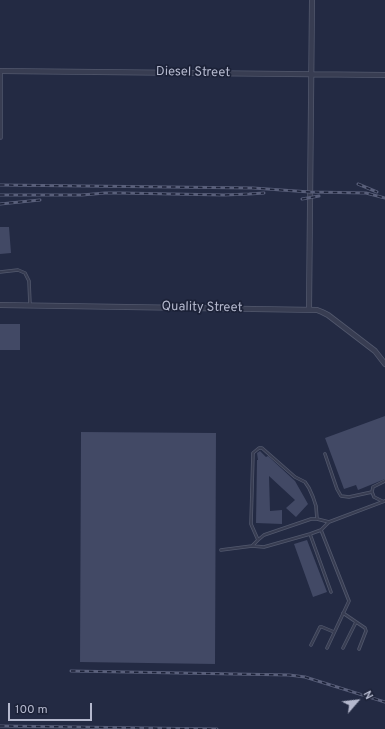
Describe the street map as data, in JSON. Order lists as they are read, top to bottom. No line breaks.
{"streets":{"street":["Diesel Street","Quality Street"]},"scale_bar":"100 m","north":"top right"}
